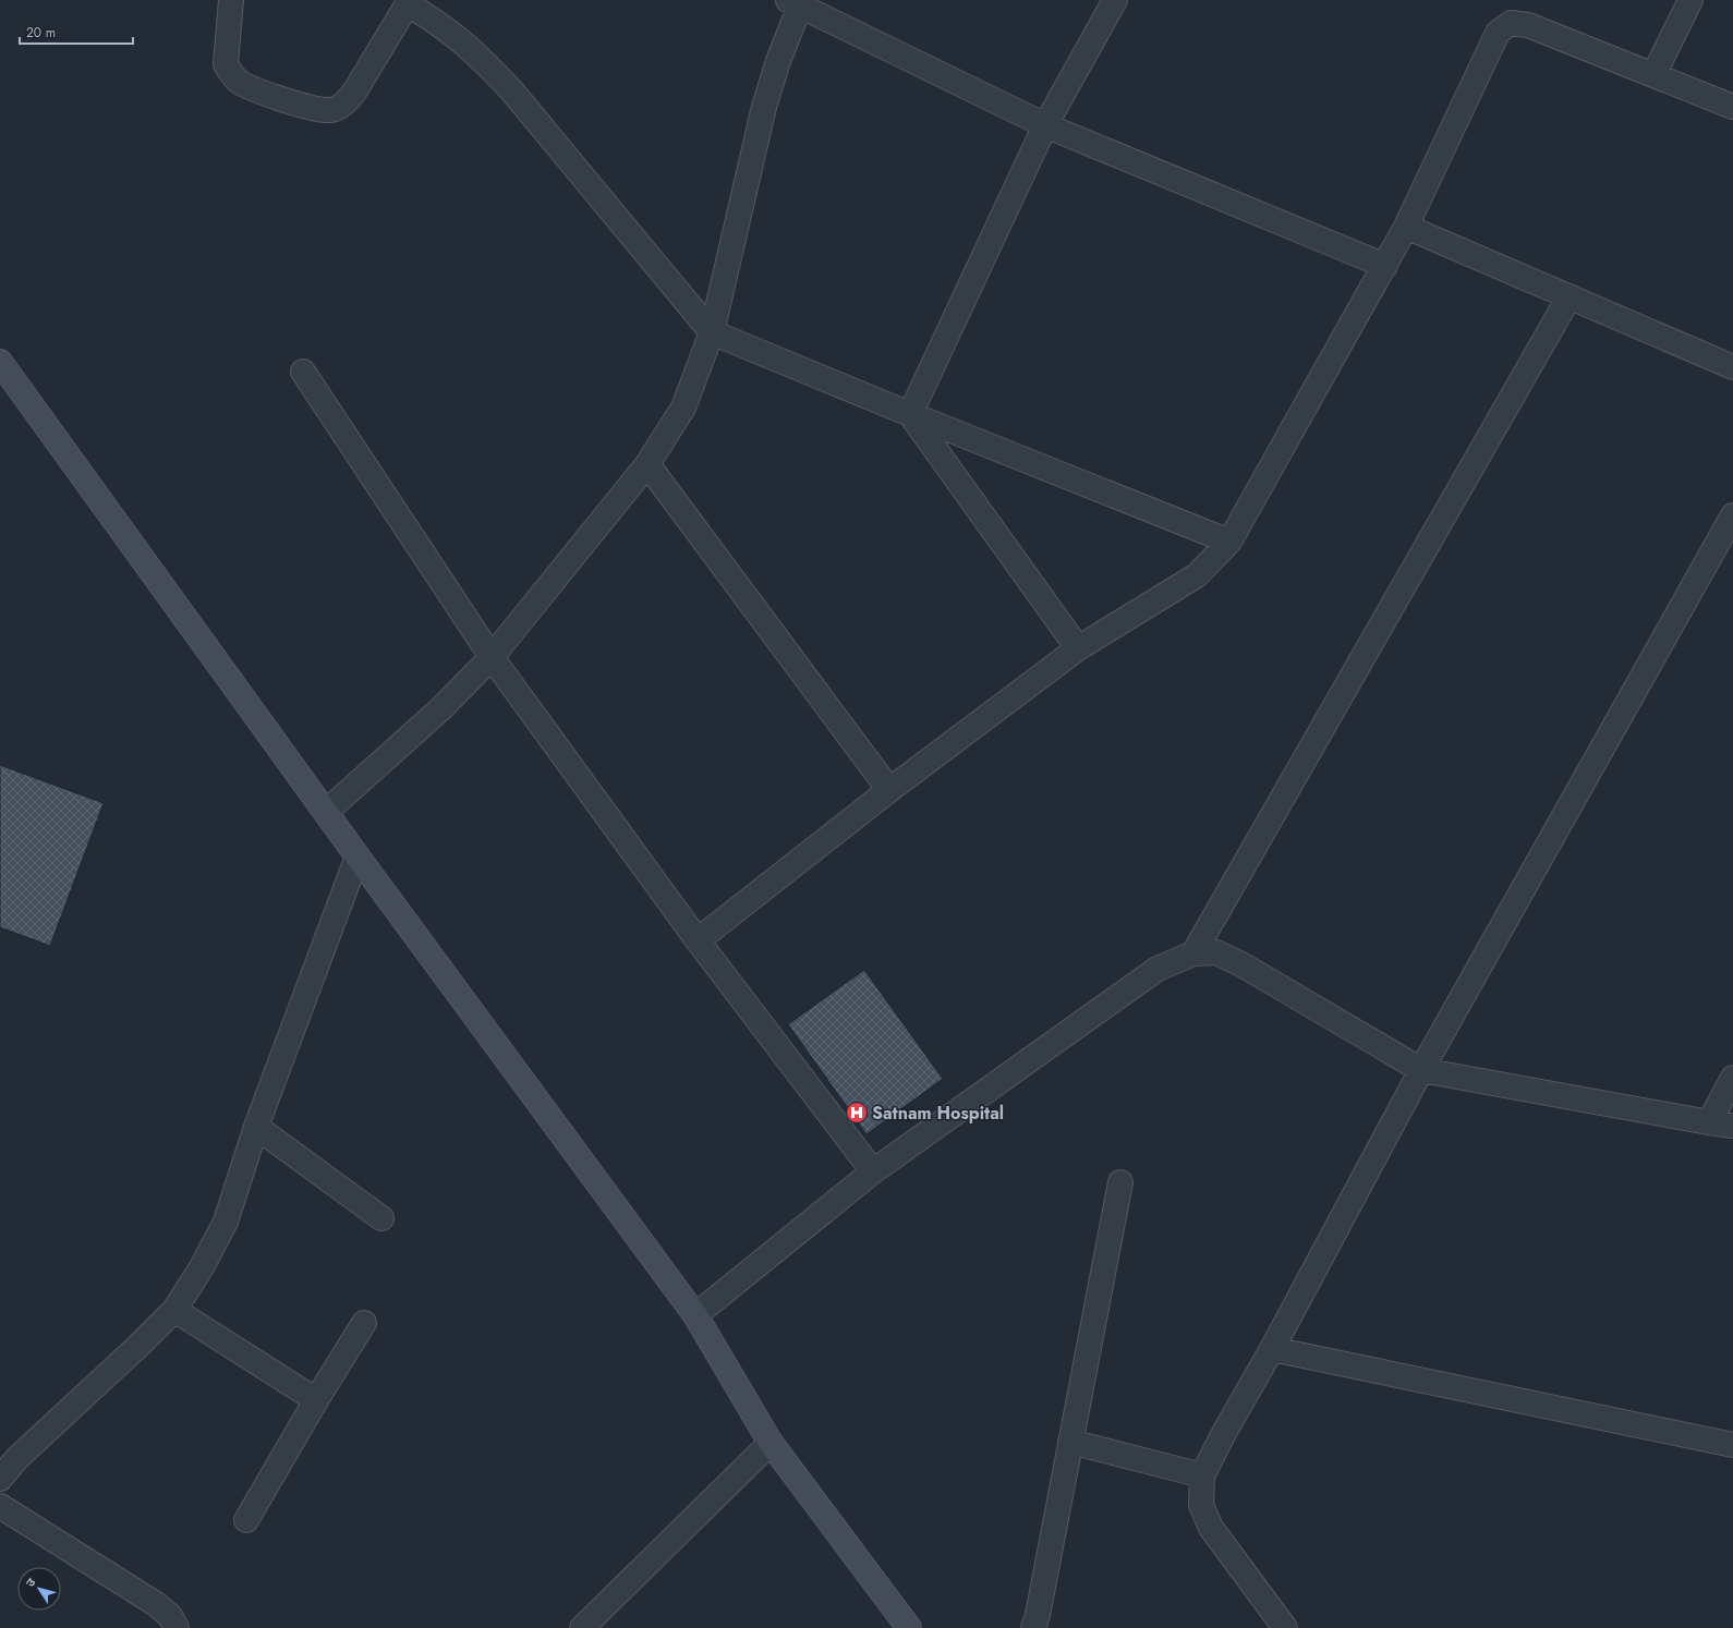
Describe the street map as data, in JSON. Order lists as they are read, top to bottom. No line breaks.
{"places":{"hospital":["Satnam Hospital"]},"scale_bar":"20 m","north":"top left"}
